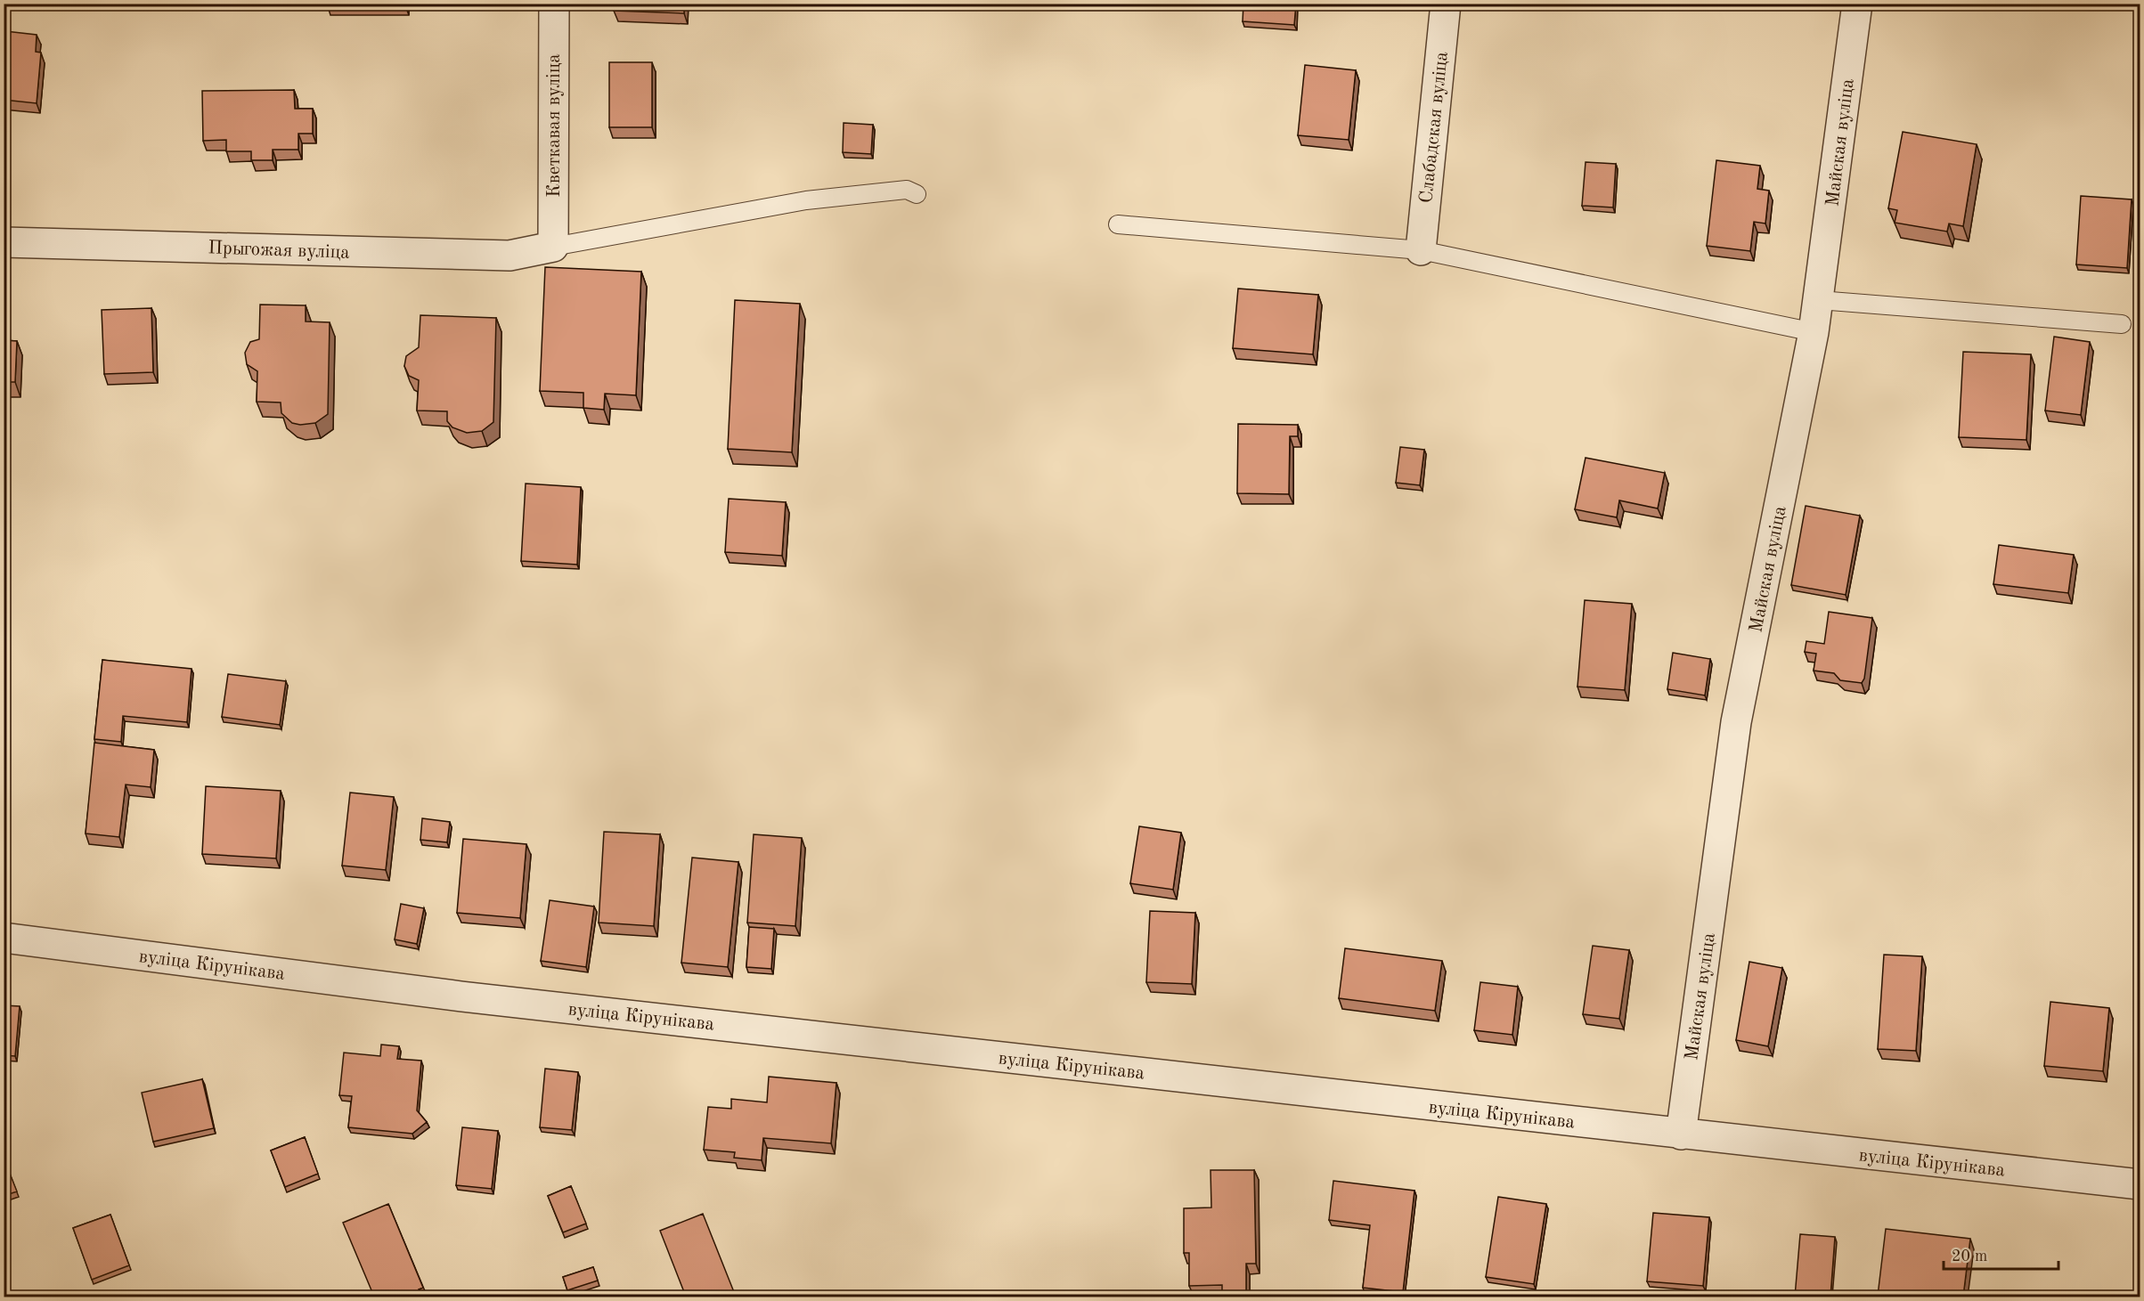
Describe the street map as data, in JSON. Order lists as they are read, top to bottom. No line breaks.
{"streets":{"street":["Кветкавая вуліца","Слабадская вуліца","Майская вуліца","Прыгожая вуліца","вуліца Кірунікава"]},"crossings":[["Кветкавая вуліца","Прыгожая вуліца"],["Майская вуліца","вуліца Кірунікава"]],"scale_bar":"20 m"}
